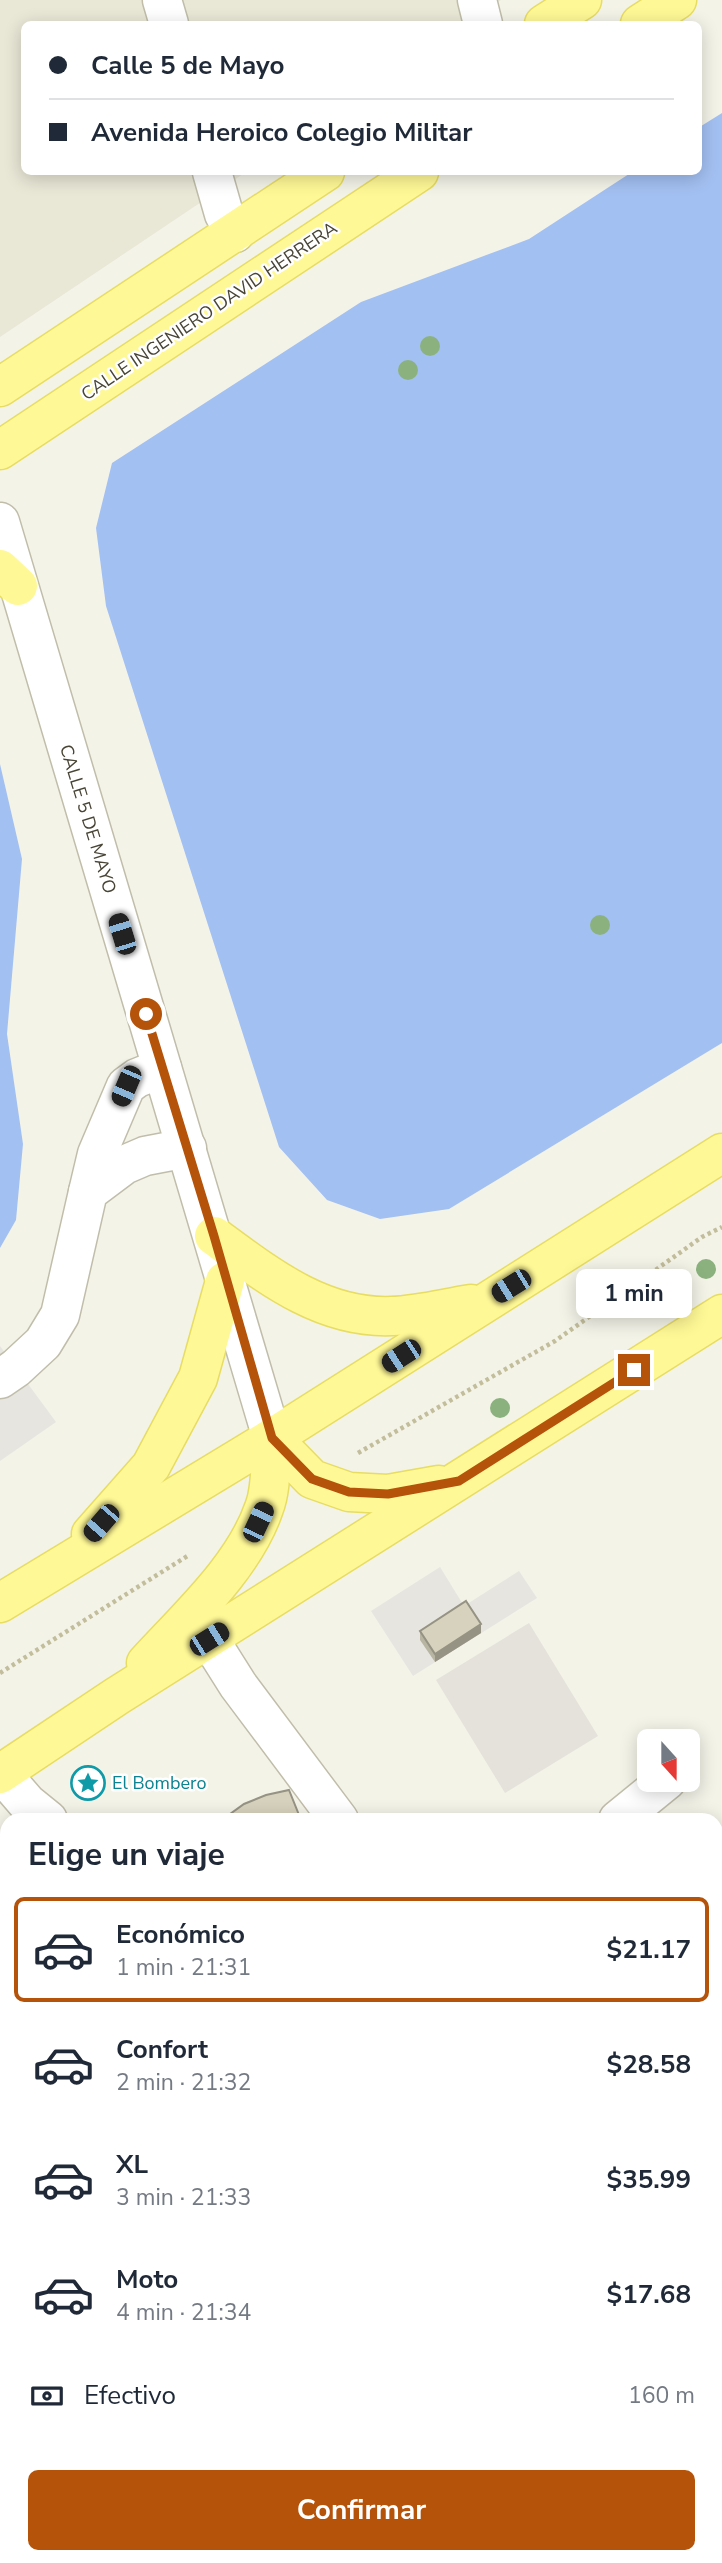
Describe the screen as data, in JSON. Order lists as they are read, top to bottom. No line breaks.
{"streets":{"main road":["CALLE INGENIERO DAVID HERRERA"],"street":["CALLE 5 DE MAYO"]},"places":{"place":["El Bombero"]},"north":"bottom","page":{"banner":["Calle 5 de Mayo","Avenida Heroico Colegio Militar"],"bubble":"1 min","heading":"Elige un viaje","list":[{"name":"Económico","note":"1 min · 21:31","value":"$21.17"},{"name":"Confort","note":"2 min · 21:32","value":"$28.58"},{"name":"XL","note":"3 min · 21:33","value":"$35.99"},{"name":"Moto","note":"4 min · 21:34","value":"$17.68"}],"pay":["Efectivo","160 m"],"buttons":"Confirmar"}}
